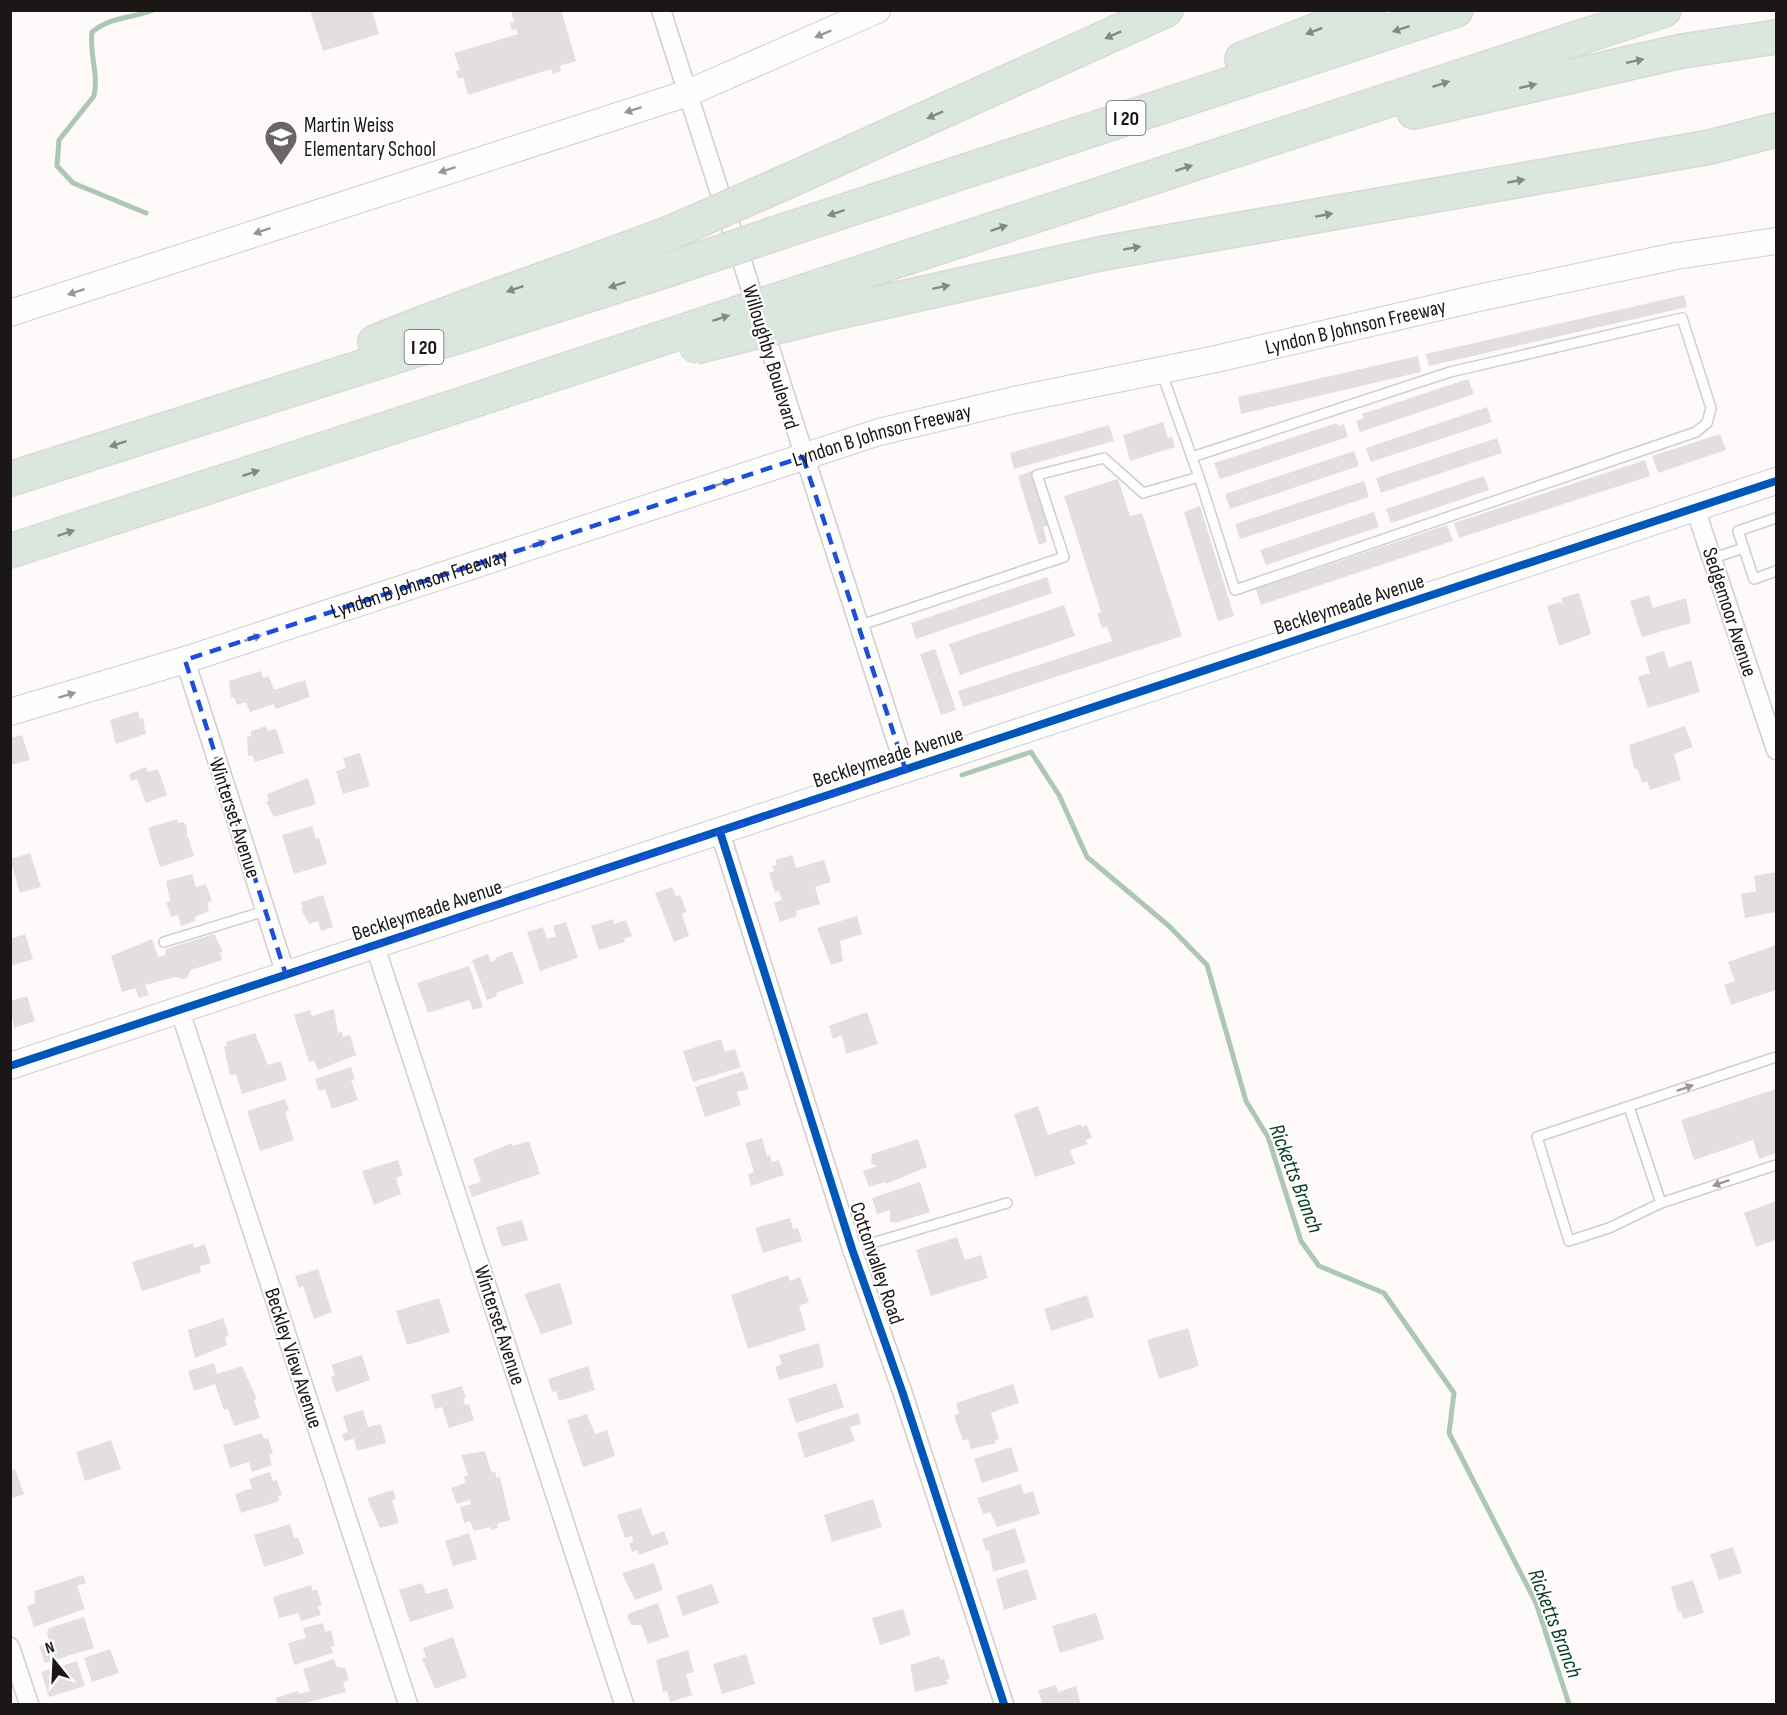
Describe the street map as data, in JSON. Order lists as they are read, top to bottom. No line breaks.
{"streets":{"highway":["I 20"],"main road":["Lyndon B Johnson Freeway","Beckleymeade Avenue"],"street":["Willoughby Boulevard","Sedgemoor Avenue","Winterset Avenue","Cottonvalley Road","Beckley View Avenue"]},"crossings":[["Lyndon B Johnson Freeway","Willoughby Boulevard"],["Lyndon B Johnson Freeway","Winterset Avenue"],["Willoughby Boulevard","Beckleymeade Avenue"],["Beckleymeade Avenue","Sedgemoor Avenue"],["Beckleymeade Avenue","Winterset Avenue"],["Beckleymeade Avenue","Cottonvalley Road"],["Beckleymeade Avenue","Beckley View Avenue"]],"one_way":["Lyndon B Johnson Freeway"],"water":["Ricketts Branch"],"places":{"school or university":["Martin Weiss Elementary School"]},"north":"top"}
